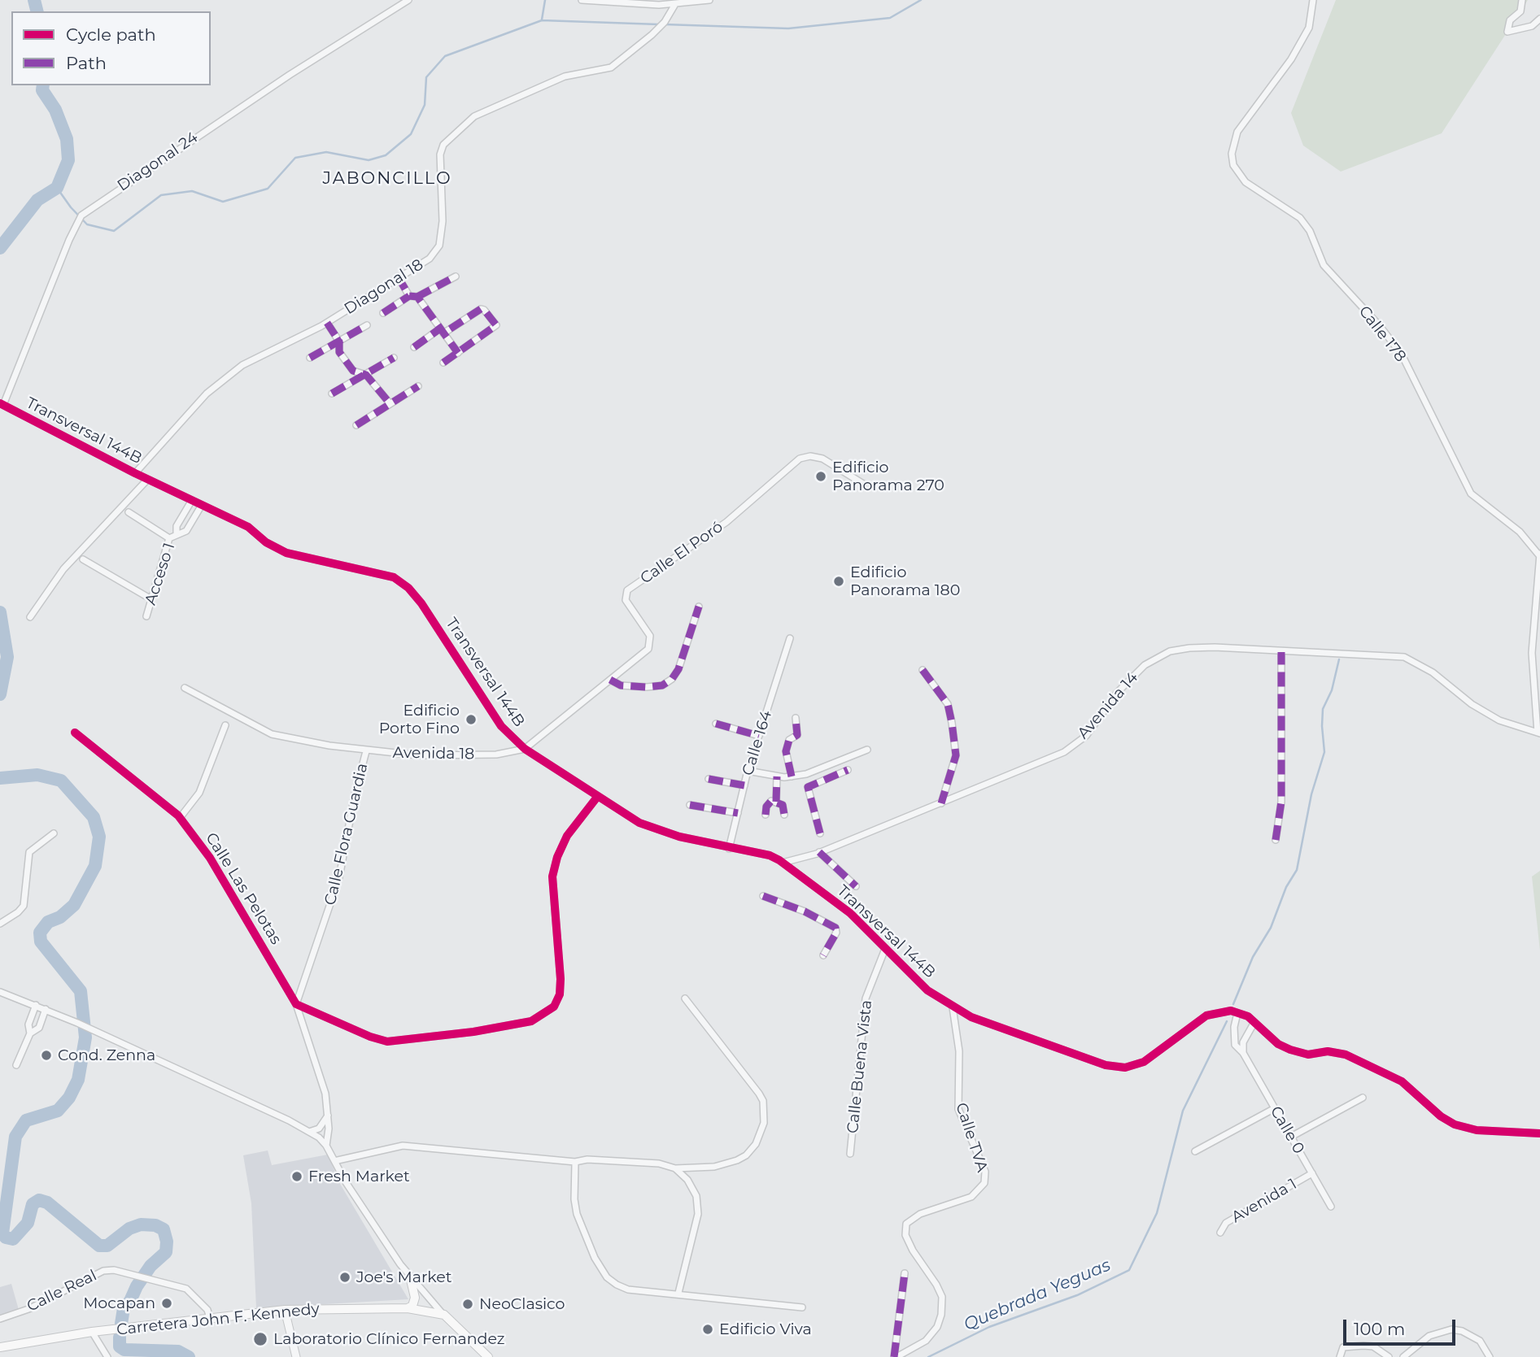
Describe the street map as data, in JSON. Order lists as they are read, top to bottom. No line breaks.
{"streets":{"main road":["Carretera John F. Kennedy"],"street":["Diagonal 24","Diagonal 18","Calle 178","Transversal 144B","Calle El Poró","Acceso 1","Avenida 14","Calle 164","Avenida 18","Calle Flora Guardia","Calle Las Pelotas","Calle Buena Vista","Calle 0","Calle TVA","Avenida 1","Calle Real"]},"crossings":[["Diagonal 24","Transversal 144B"],["Diagonal 18","Transversal 144B"],["Calle 178","Avenida 14"],["Transversal 144B","Calle El Poró"],["Transversal 144B","Acceso 1"],["Transversal 144B","Avenida 14"],["Transversal 144B","Calle 164"],["Transversal 144B","Avenida 18"],["Transversal 144B","Calle Buena Vista"],["Transversal 144B","Calle 0"],["Transversal 144B","Calle TVA"],["Calle El Poró","Avenida 18"],["Avenida 18","Calle Flora Guardia"],["Calle Flora Guardia","Calle Las Pelotas"],["Calle 0","Avenida 1"],["Calle Real","Carretera John F. Kennedy"]],"districts":["JABONCILLO"],"water":["Quebrada Yeguas"],"places":["Edificio Panorama 270","Edificio Panorama 180","Edificio Porto Fino","Cond. Zenna","Fresh Market","Joe's Market","Mocapan","NeoClasico","Edificio Viva","Laboratorio Clínico Fernandez"],"legend":["Cycle path","Path"],"scale_bar":"100 m"}
